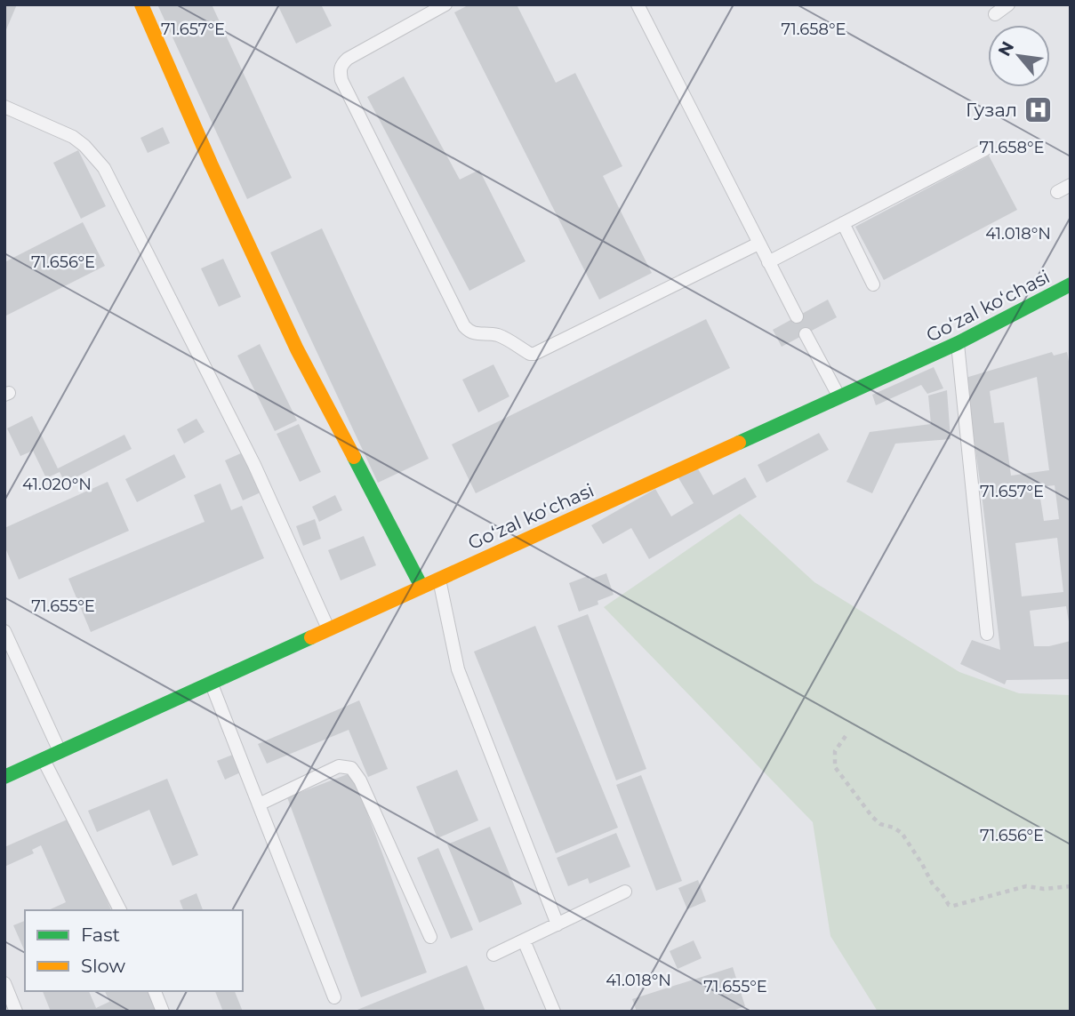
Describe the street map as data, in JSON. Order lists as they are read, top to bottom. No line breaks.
{"streets":{"street":["Goʻzal koʻchasi"]},"places":{"hospital":["Гузал"]},"legend":["Fast","Slow"],"north":"top left","coordinates":["71.657°E","71.658°E","41.018°N","71.656°E","41.020°N","71.655°E"]}
